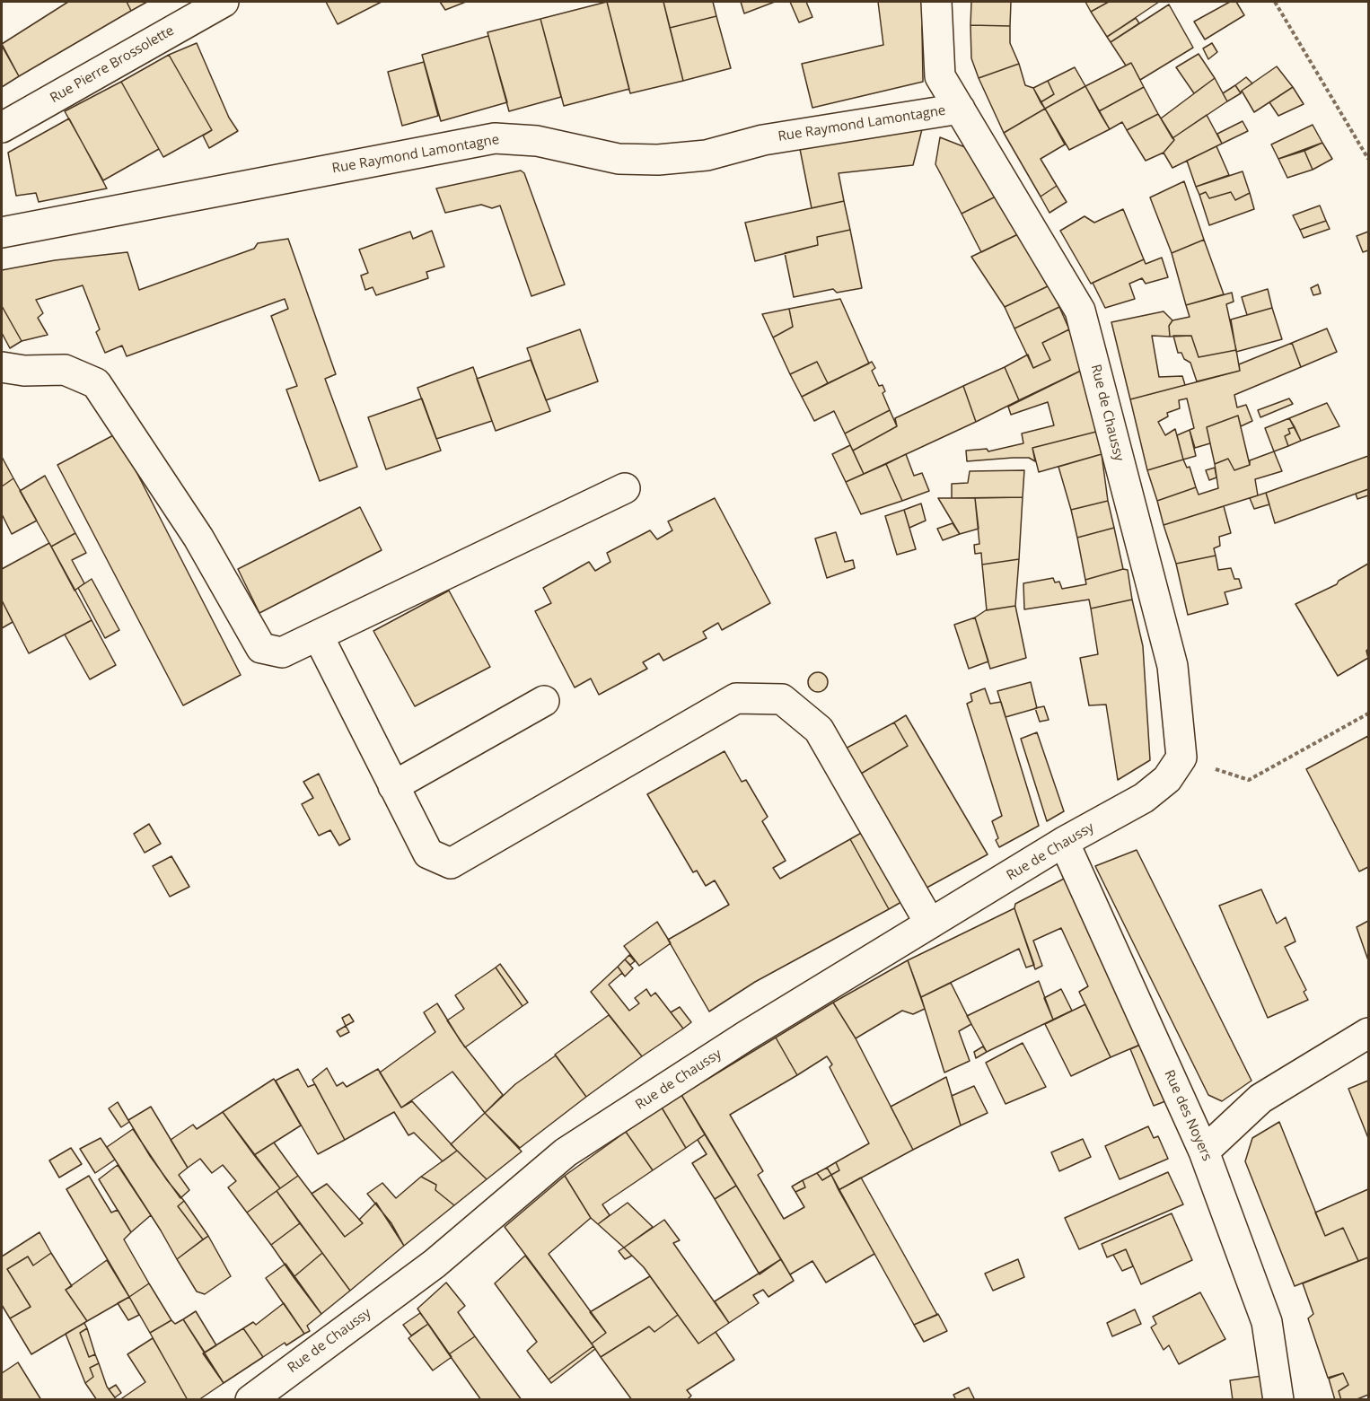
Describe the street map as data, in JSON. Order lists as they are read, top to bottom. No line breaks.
{"streets":{"street":["Rue Pierre Brossolette","Rue Raymond Lamontagne","Rue de Chaussy","Rue des Noyers"]},"crossings":[["Rue Raymond Lamontagne","Rue de Chaussy"],["Rue de Chaussy","Rue des Noyers"]]}
